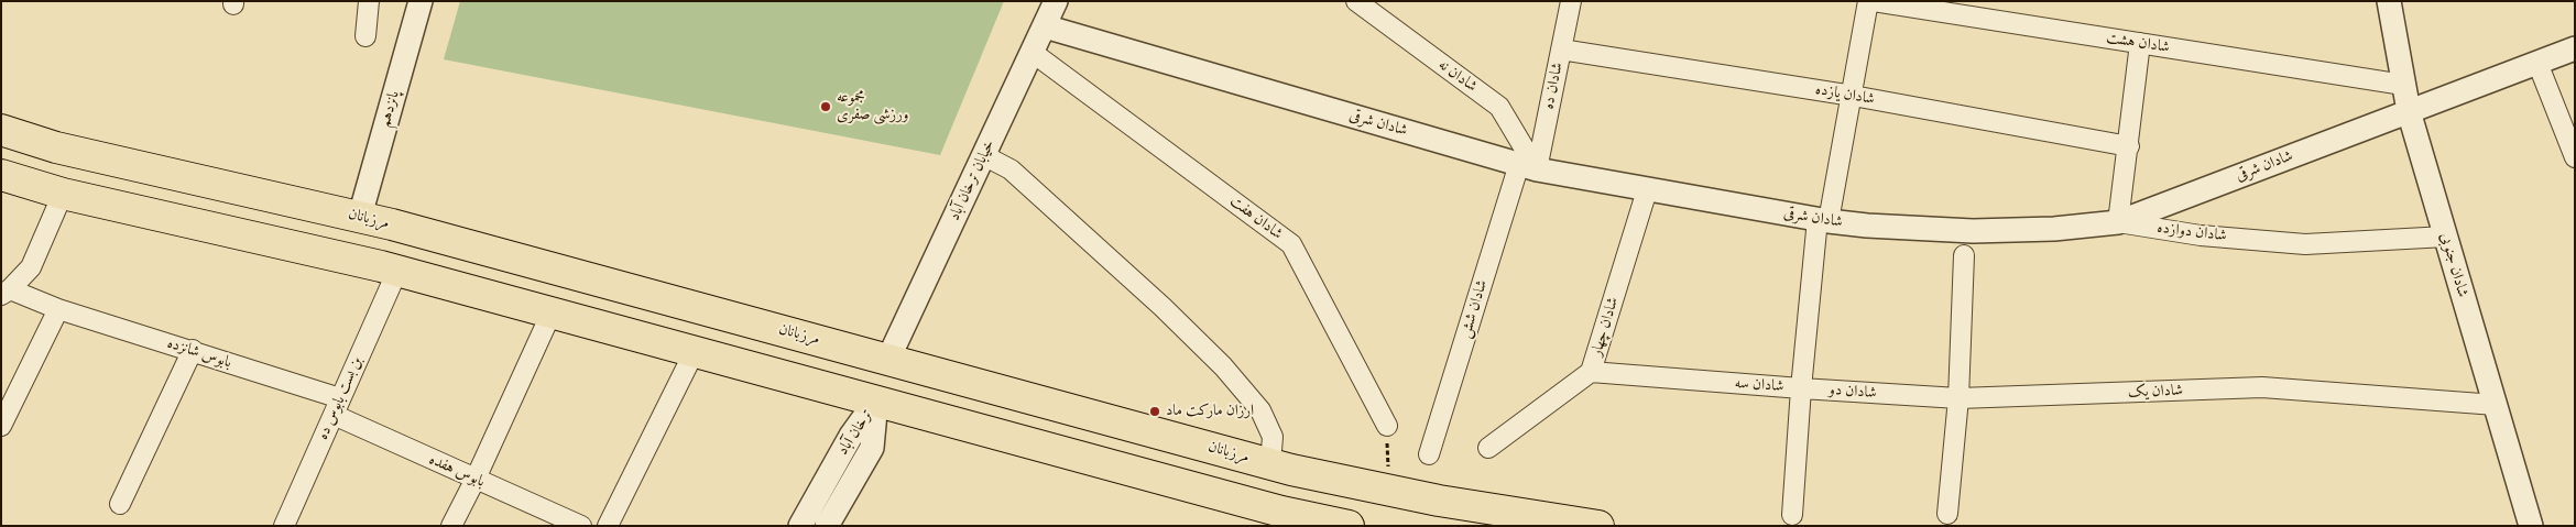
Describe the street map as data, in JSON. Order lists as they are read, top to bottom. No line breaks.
{"streets":{"main road":["مرزبانان"],"street":["شادان هشت","شادان نه","شادان ده","شادان یازده","پانزدهم","شادان شرقی","خیابان ترخان آباد","شادان هفت","شادان دوازده","شادان جنوبی","شادان شش","شادان چهار","بابوس شانزده","شادان سه","شادان دو","شادان یک","بن بست بابوس ده","ترخان آباد","بابوس هفده"]},"crossings":[["شادان هشت","شادان جنوبی"],["شادان نه","شادان ده"],["شادان نه","شادان شرقی"],["شادان نه","شادان شش"],["شادان ده","شادان یازده"],["شادان ده","شادان شرقی"],["شادان ده","شادان شش"],["پانزدهم","مرزبانان"],["شادان شرقی","خیابان ترخان آباد"],["شادان شرقی","شادان دوازده"],["شادان شرقی","شادان جنوبی"],["شادان شرقی","شادان شش"],["شادان شرقی","شادان چهار"],["خیابان ترخان آباد","شادان هفت"],["خیابان ترخان آباد","مرزبانان"],["شادان دوازده","شادان جنوبی"],["شادان جنوبی","شادان یک"],["شادان چهار","شادان سه"],["بابوس شانزده","بن بست بابوس ده"],["بابوس شانزده","بابوس هفده"],["شادان سه","شادان دو"],["شادان دو","شادان یک"],["بن بست بابوس ده","بابوس هفده"]],"places":["مجموعه ورزشی صفری","ارزان مارکت ماد"]}
